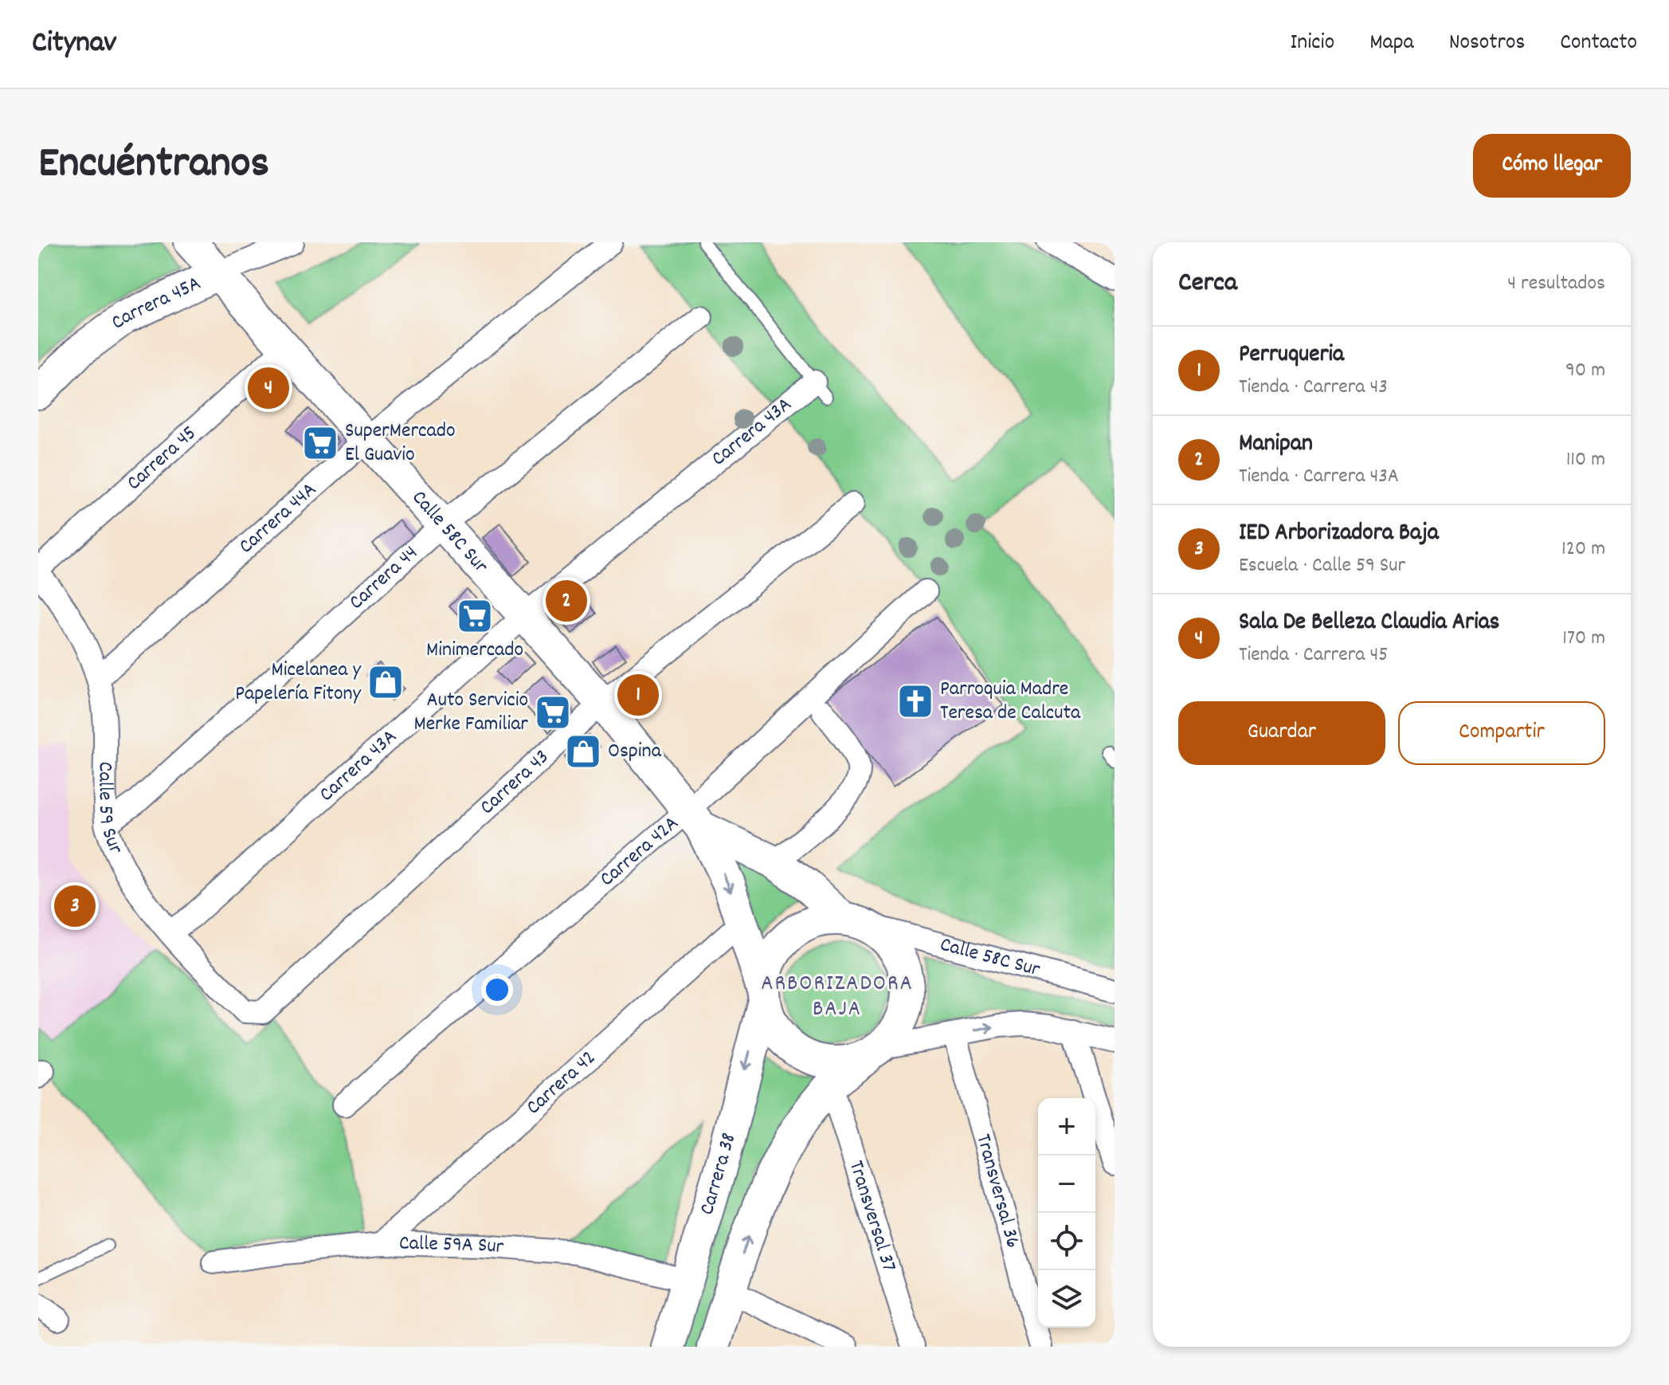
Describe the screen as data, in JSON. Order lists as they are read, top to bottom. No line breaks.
{"streets":{"street":["Carrera 45A","Carrera 43A","Carrera 45","Carrera 44A","Calle 58C Sur","Carrera 44","Carrera 43","Calle 59 Sur","Carrera 42A","Carrera 42","Carrera 38","Transversal 36","Transversal 37","Calle 59A Sur"]},"crossings":[["Carrera 45A","Calle 58C Sur"],["Carrera 43A","Calle 58C Sur"],["Carrera 43A","Calle 59 Sur"],["Carrera 45","Calle 58C Sur"],["Carrera 45","Calle 59 Sur"],["Carrera 44A","Calle 58C Sur"],["Carrera 44A","Calle 59 Sur"],["Calle 58C Sur","Carrera 44"],["Calle 58C Sur","Carrera 43"],["Calle 58C Sur","Carrera 42A"],["Calle 58C Sur","Carrera 42"],["Calle 58C Sur","Carrera 38"],["Carrera 44","Calle 59 Sur"],["Carrera 43","Calle 59 Sur"],["Carrera 42","Calle 59A Sur"],["Carrera 38","Calle 59A Sur"]],"districts":["ARBORIZADORA BAJA"],"places":{"supermarket":["SuperMercado El Guavio","Minimercado","Auto Servicio Merke Familiar"],"shop":["Micelanea y Papelería Fitony","Ospina"],"church":["Parroquia Madre Teresa de Calcuta"]},"page":{"header":"Citynav","nav":["Inicio","Mapa","Nosotros","Contacto"],"title":"Encuéntranos","buttons":["Cómo llegar",["Guardar","Compartir"]],"heading":["Cerca","4 resultados"],"list":[{"mark":"1","name":"Perruqueria","note":"Tienda · Carrera 43","value":"90 m"},{"mark":"2","name":"Manipan","note":"Tienda · Carrera 43A","value":"110 m"},{"mark":"3","name":"IED Arborizadora Baja","note":"Escuela · Calle 59 Sur","value":"120 m"},{"mark":"4","name":"Sala De Belleza Claudia Arias","note":"Tienda · Carrera 45","value":"170 m"}],"pins":["4","2","1","3"],"map_buttons":["+","−"]}}
